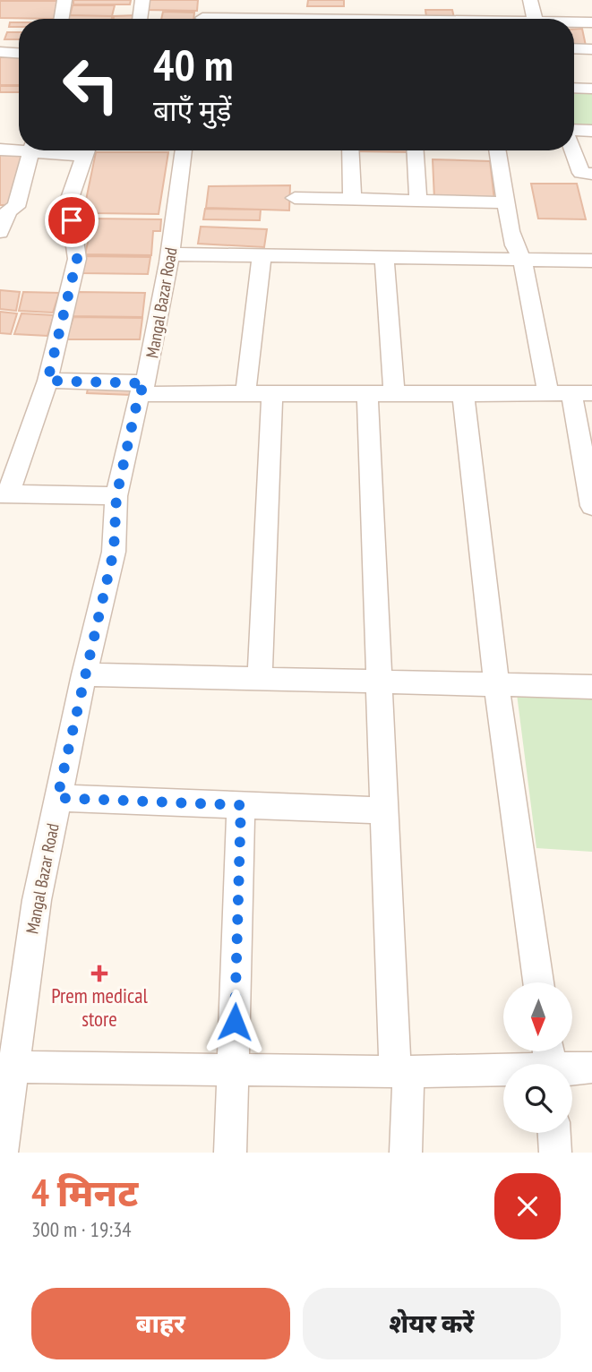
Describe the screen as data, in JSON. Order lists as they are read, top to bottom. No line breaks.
{"streets":{"street":["Mangal Bazar Road"]},"places":{"health":["Prem medical store"]},"north":"bottom","page":{"turn":["40 m","बाएँ मुड़ें"],"heading":["4 मिनट","300 m · 19:34"],"buttons":["बाहर","शेयर करें"]}}
